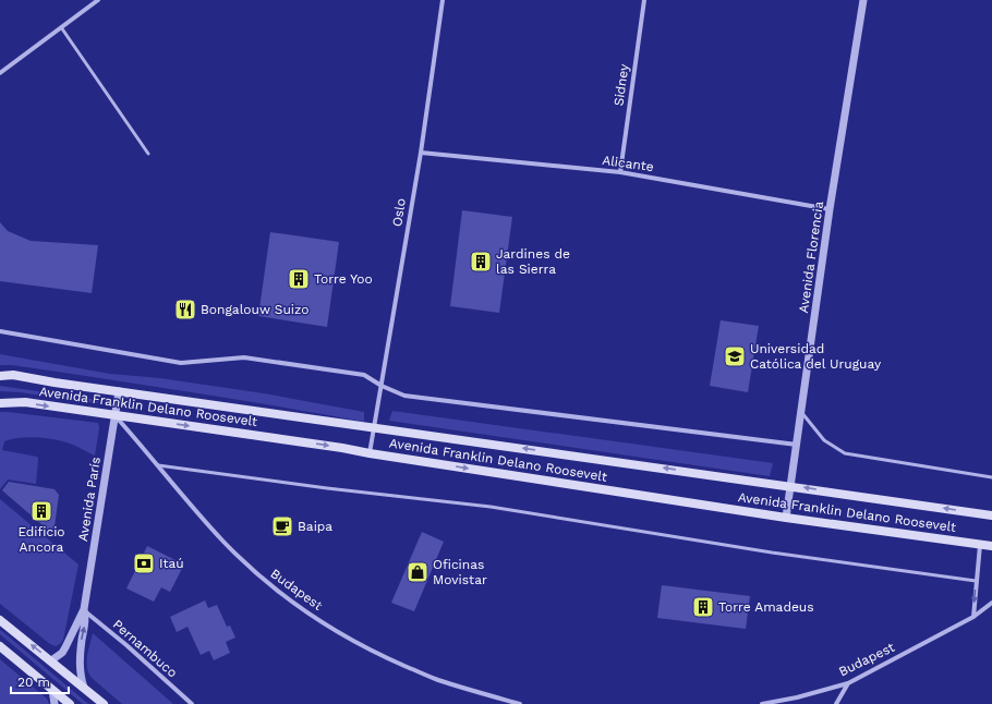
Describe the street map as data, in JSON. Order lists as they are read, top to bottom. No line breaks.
{"streets":{"main road":["Avenida Franklin Delano Roosevelt"],"street":["Sidney","Alicante","Oslo","Avenida Florencia","Avenida París","Budapest","Pernambuco"]},"crossings":[["Sidney","Alicante"],["Alicante","Oslo"],["Alicante","Avenida Florencia"],["Oslo","Avenida Franklin Delano Roosevelt"],["Avenida Florencia","Avenida Franklin Delano Roosevelt"],["Avenida Franklin Delano Roosevelt","Avenida París"],["Avenida Franklin Delano Roosevelt","Budapest"],["Avenida París","Budapest"],["Avenida París","Pernambuco"]],"places":{"building":["Jardines de las Sierra","Torre Yoo","Edificio Ancora","Torre Amadeus"],"restaurant":["Bongalouw Suizo"],"school or university":["Universidad Católica del Uruguay"],"cafe":["Baipa"],"bank":["Itaú"],"shop":["Oficinas Movistar"]},"scale_bar":"20 m"}
